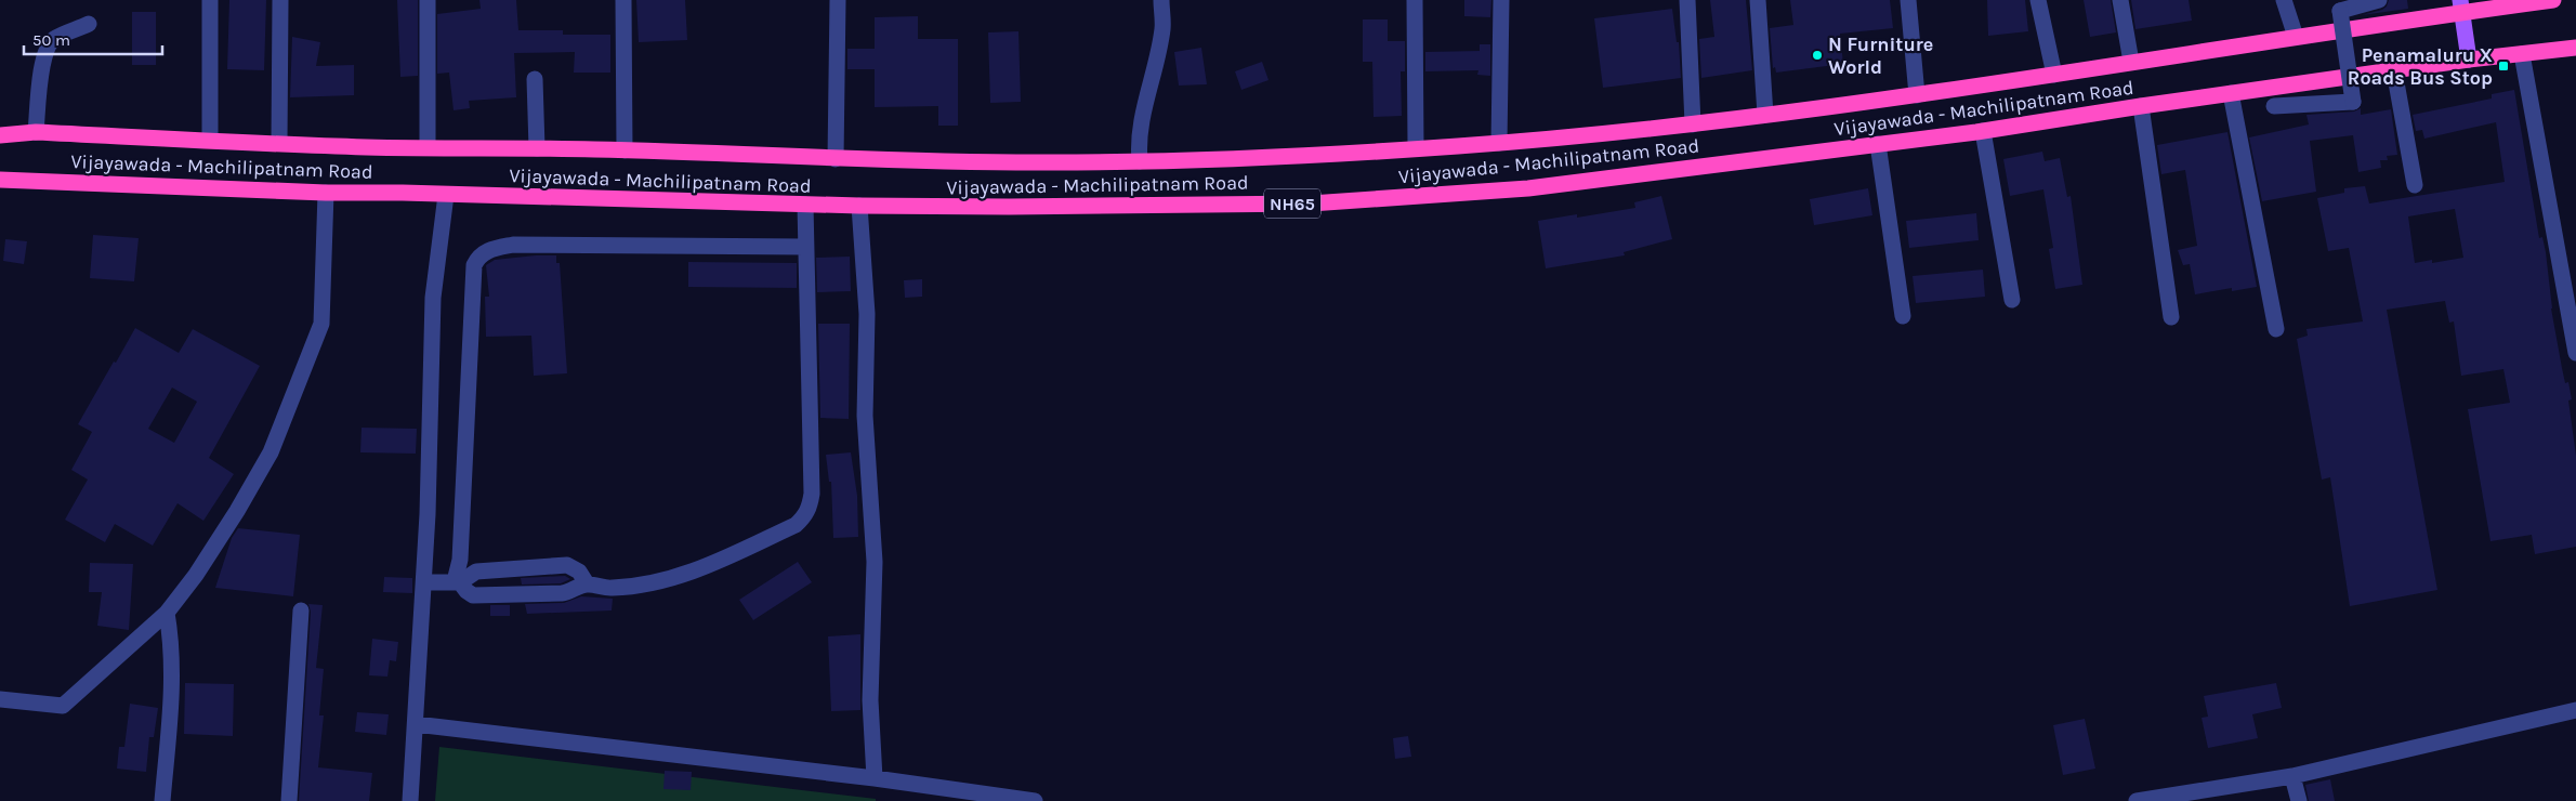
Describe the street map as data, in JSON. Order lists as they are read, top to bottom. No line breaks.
{"streets":{"highway":["Vijayawada - Machilipatnam Road","NH65"]},"places":{"other":["N Furniture World"],"transit":["Penamaluru X Roads Bus Stop"]},"scale_bar":"50 m"}
